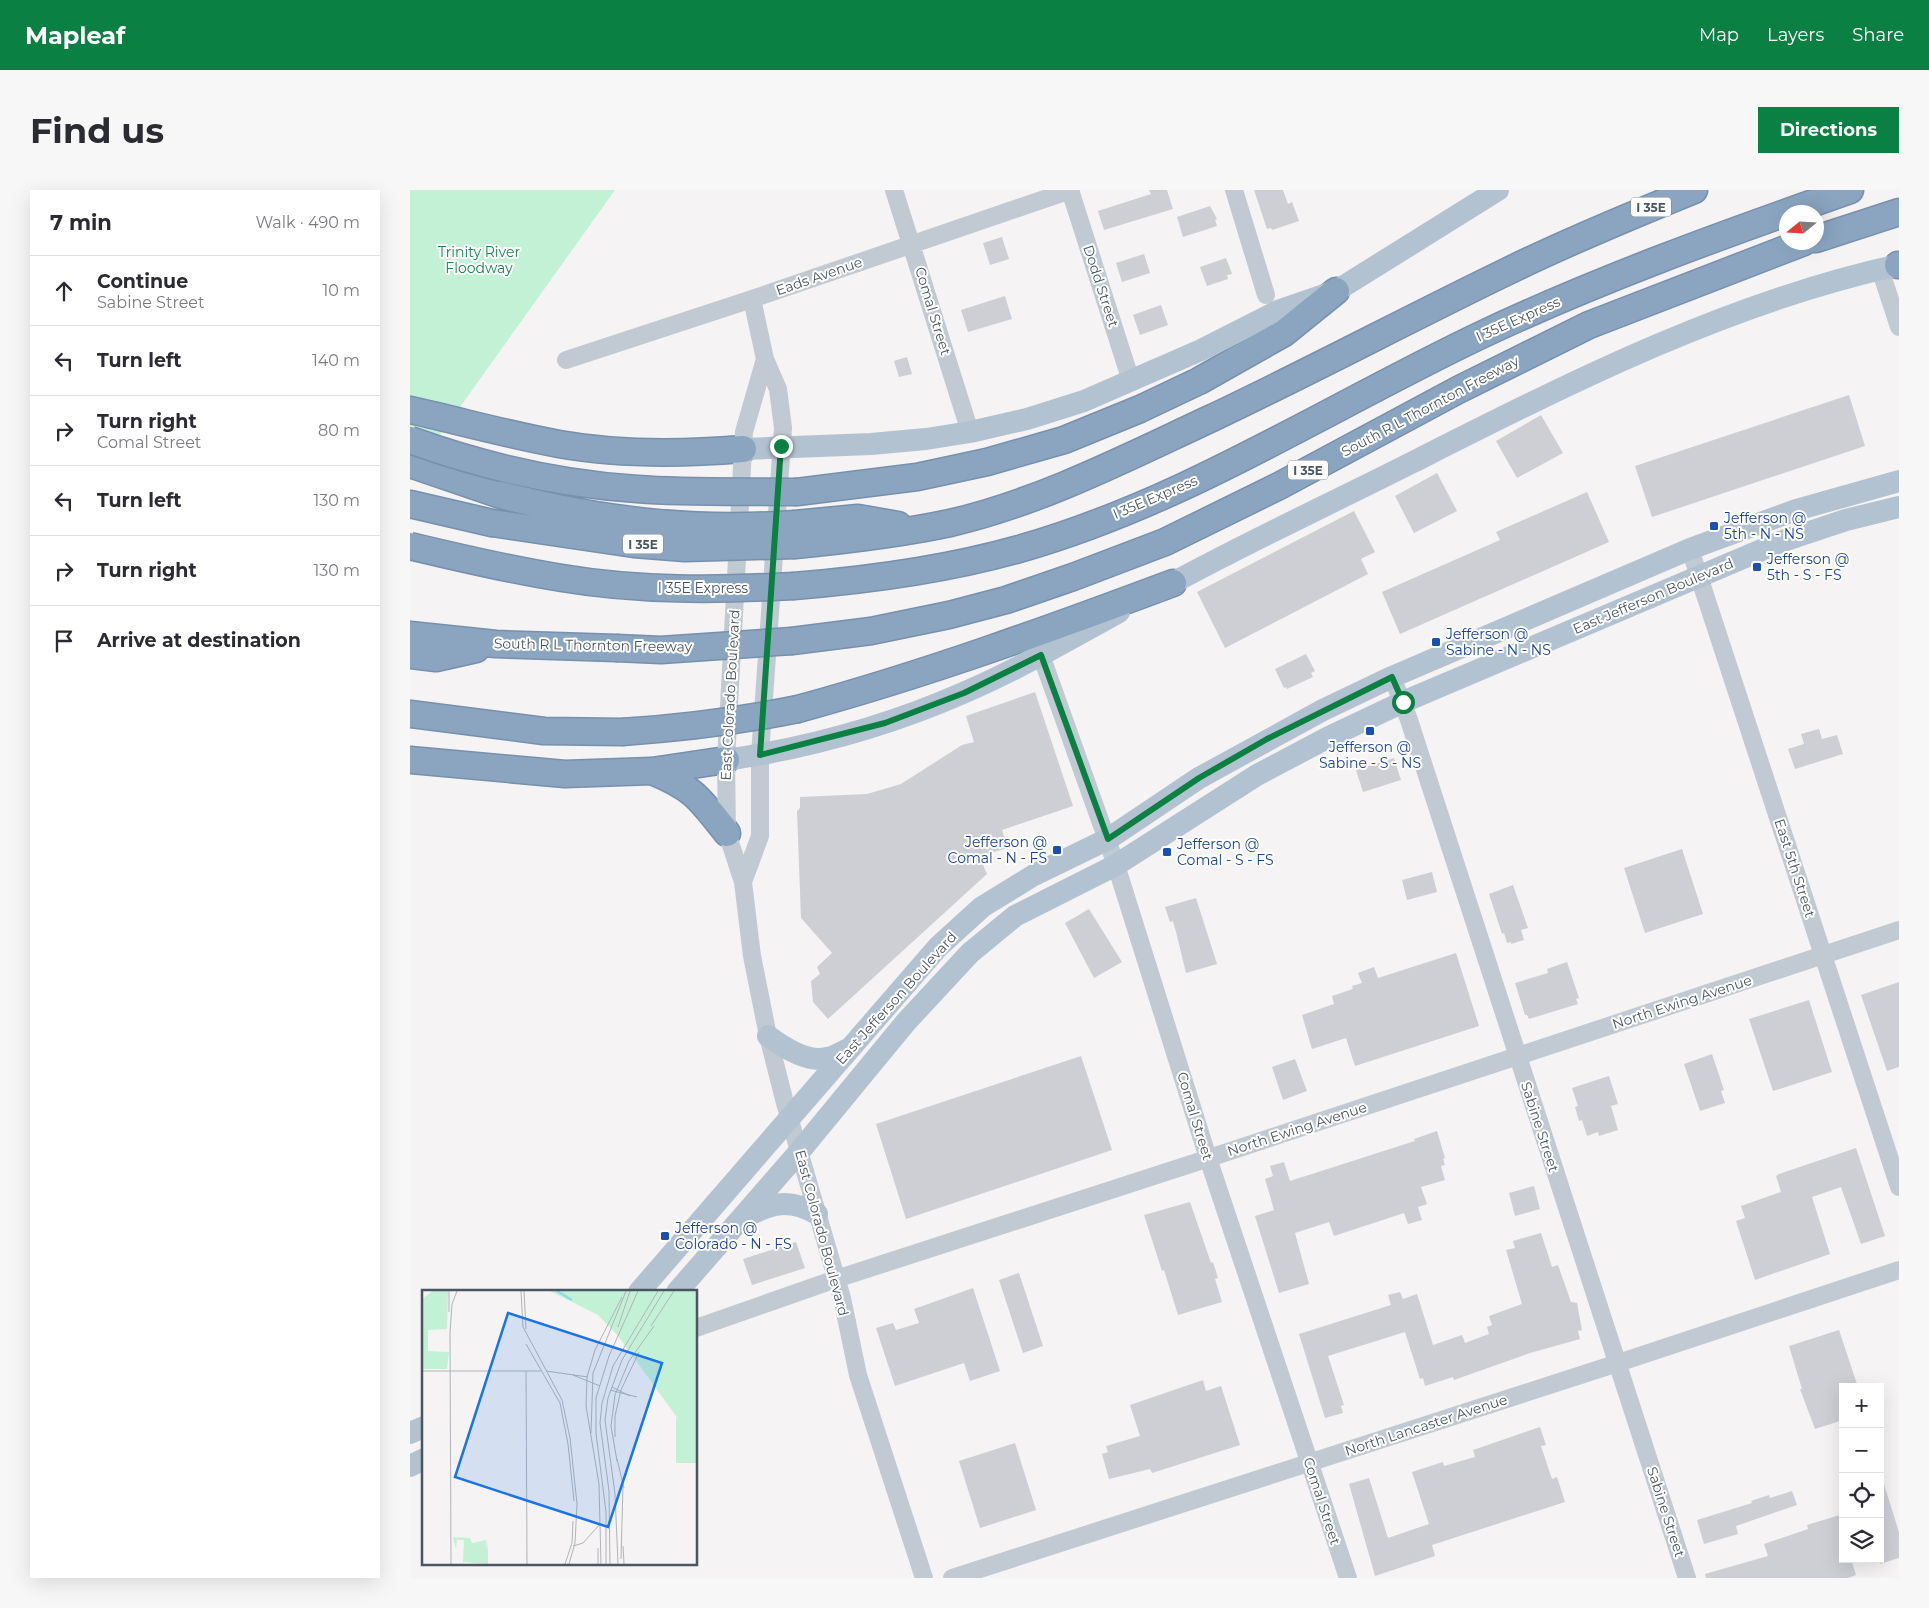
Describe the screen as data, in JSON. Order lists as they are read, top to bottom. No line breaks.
{"streets":{"highway":["I 35E","I 35E Express","South R L Thornton Freeway"],"main road":["East Jefferson Boulevard"],"street":["Eads Avenue","Dodd Street","Comal Street","East Colorado Boulevard","East 5th Street","North Ewing Avenue","Sabine Street","North Lancaster Avenue"]},"crossings":[["Eads Avenue","Dodd Street"],["Eads Avenue","Comal Street"],["Eads Avenue","East Colorado Boulevard"],["Comal Street","East Jefferson Boulevard"],["Comal Street","North Ewing Avenue"],["Comal Street","North Lancaster Avenue"],["East Jefferson Boulevard","East Colorado Boulevard"],["East Jefferson Boulevard","East 5th Street"],["East Jefferson Boulevard","Sabine Street"],["East Colorado Boulevard","North Ewing Avenue"],["East 5th Street","North Ewing Avenue"],["North Ewing Avenue","Sabine Street"],["Sabine Street","North Lancaster Avenue"]],"parks":["Trinity River Floodway"],"places":{"transit":["Jefferson @ 5th - N - NS","Jefferson @ 5th - S - FS","Jefferson @ Sabine - N - NS","Jefferson @ Sabine - S - NS","Jefferson @ Comal - N - FS","Jefferson @ Comal - S - FS","Jefferson @ Colorado - N - FS"]},"north":"left","page":{"header":"Mapleaf","nav":["Map","Layers","Share"],"buttons":"Directions","title":"Find us","heading":["7 min","Walk · 490 m"],"list":[["Continue","Sabine Street","10 m"],["Turn left","140 m"],["Turn right","Comal Street","80 m"],["Turn left","130 m"],["Turn right","130 m"],"Arrive at destination"],"map_buttons":["+","−"]}}
